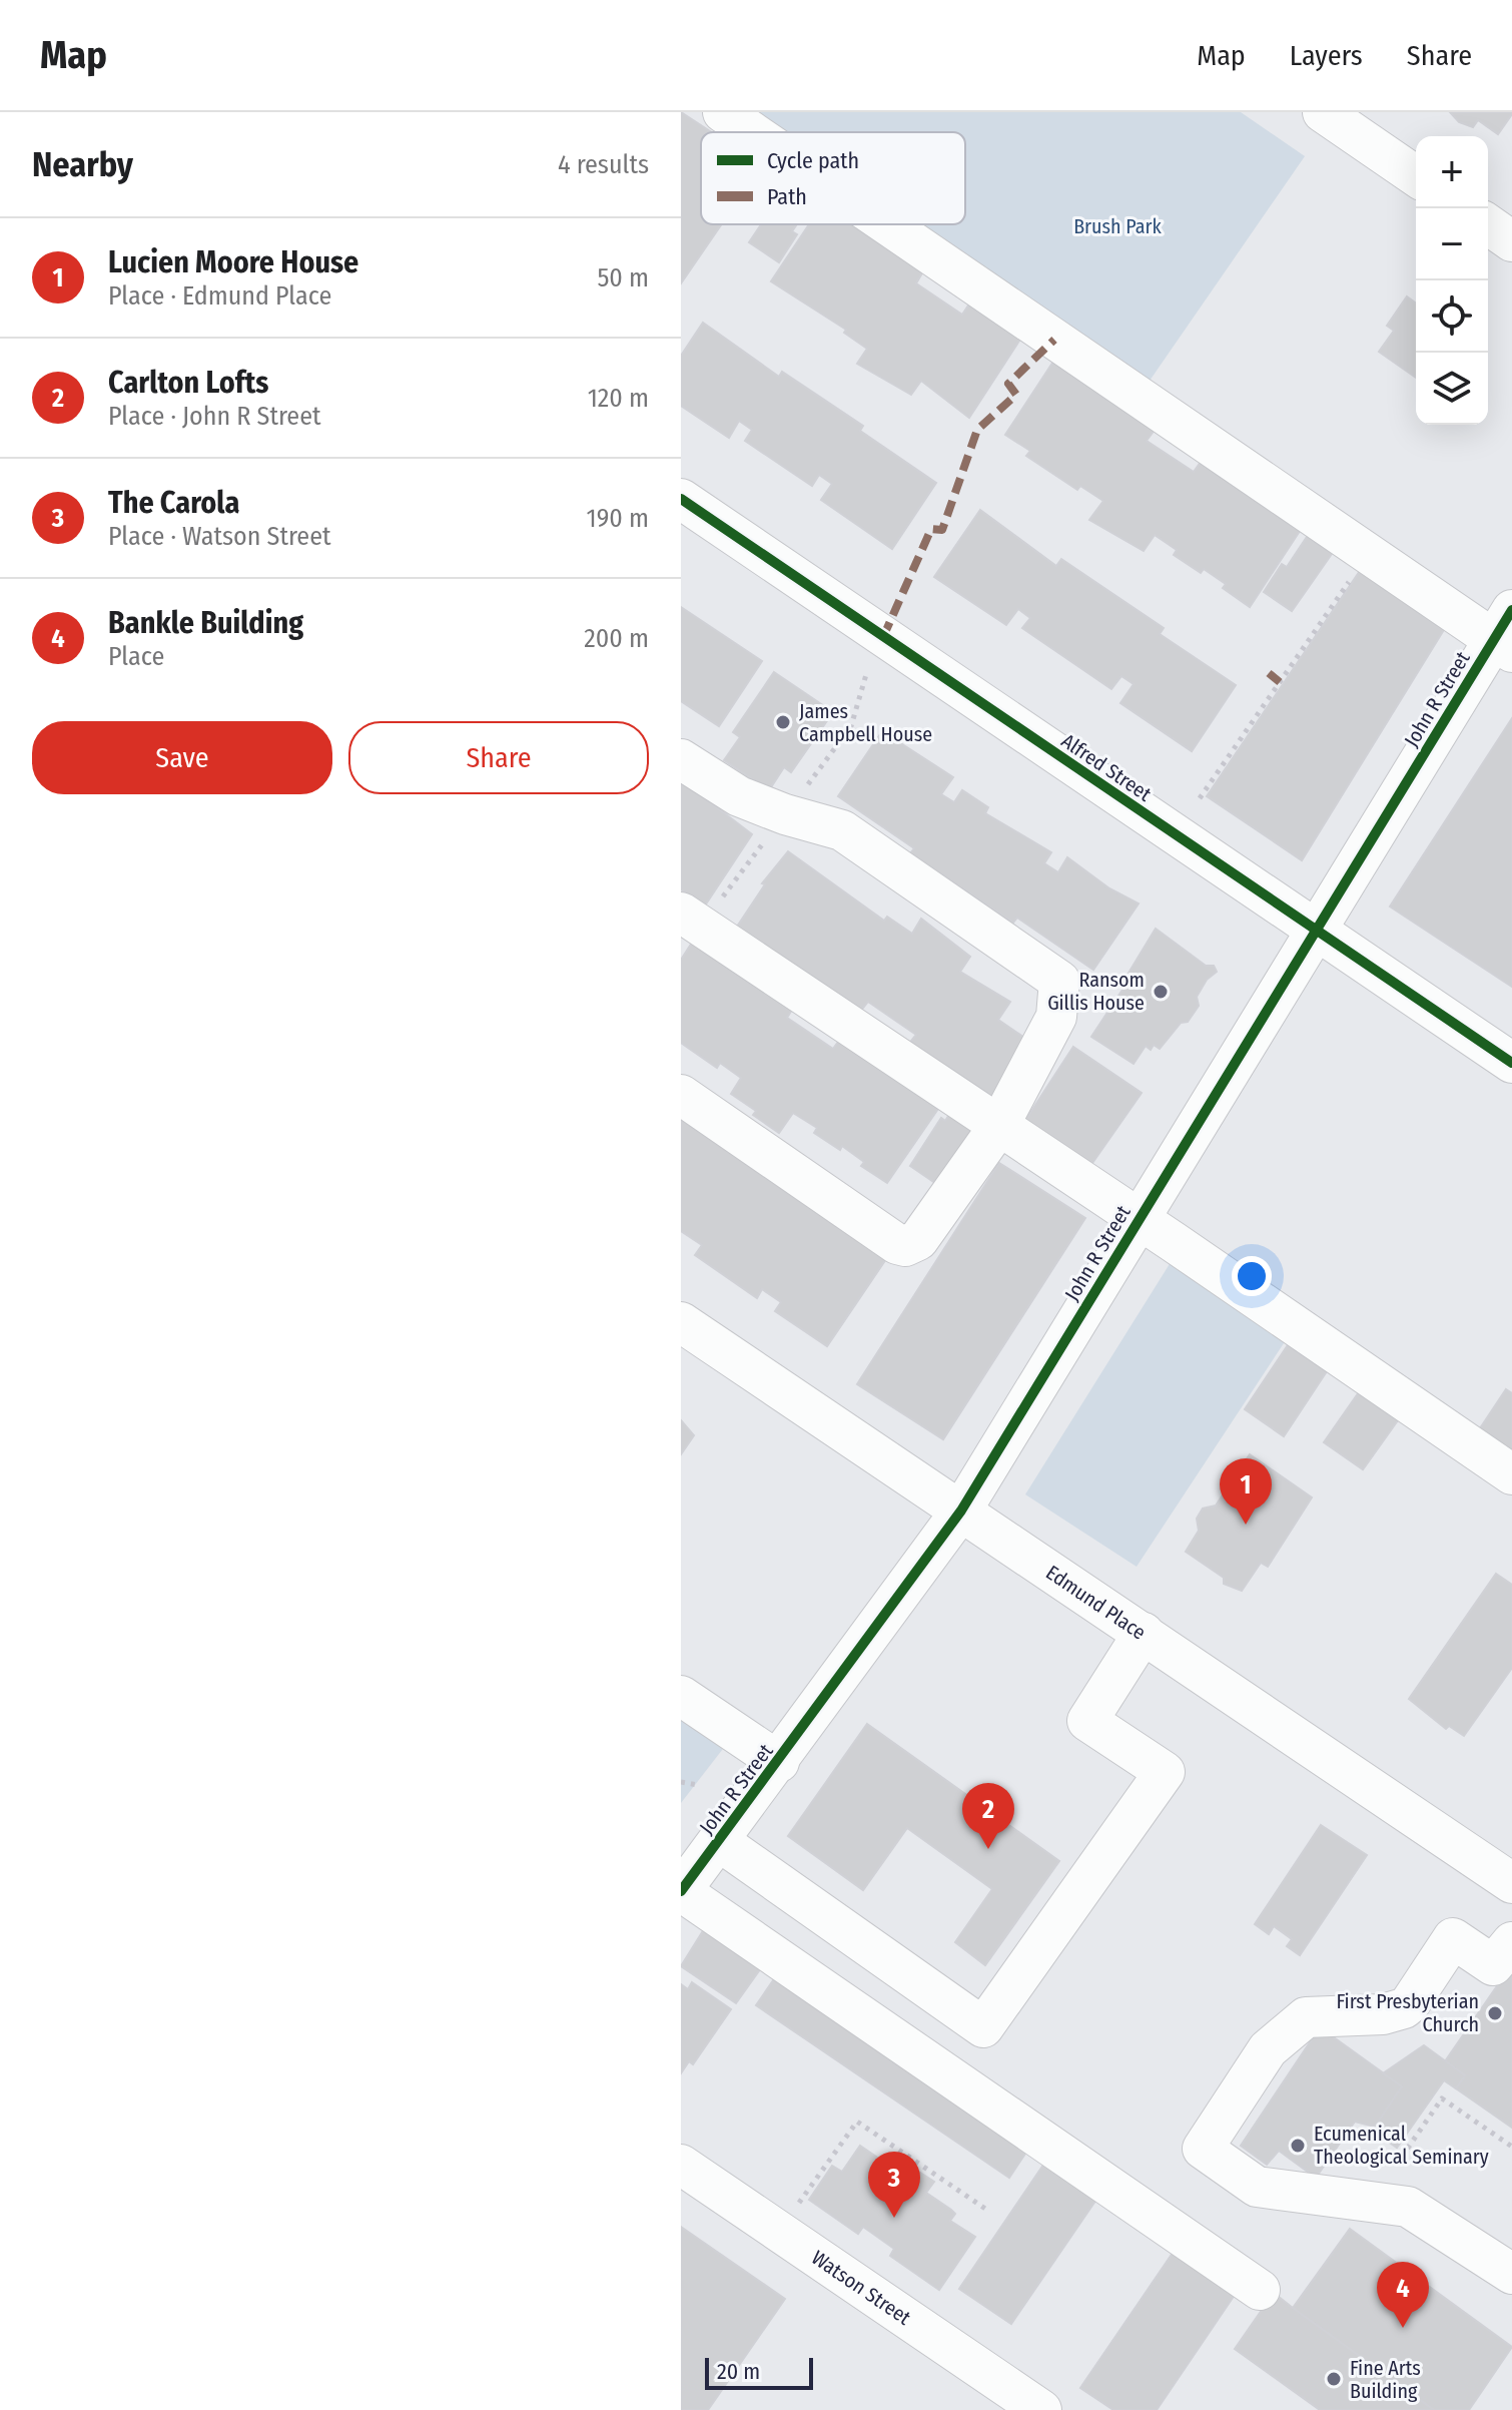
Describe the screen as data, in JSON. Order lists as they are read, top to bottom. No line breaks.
{"streets":{"street":["John R Street","Alfred Street","Edmund Place","Watson Street"]},"crossings":[["John R Street","Alfred Street"],["John R Street","Edmund Place"]],"parks":["Brush Park"],"places":["James Campbell House","Ransom Gillis House","First Presbyterian Church","Ecumenical Theological Seminary","Fine Arts Building"],"legend":["Cycle path","Path"],"scale_bar":"20 m","page":{"header":"Map","nav":["Map","Layers","Share"],"heading":["Nearby","4 results"],"map_buttons":["+","−"],"list":[{"mark":"1","name":"Lucien Moore House","note":"Place · Edmund Place","value":"50 m"},{"mark":"2","name":"Carlton Lofts","note":"Place · John R Street","value":"120 m"},{"mark":"3","name":"The Carola","note":"Place · Watson Street","value":"190 m"},{"mark":"4","name":"Bankle Building","note":"Place","value":"200 m"}],"buttons":["Save","Share"],"pins":["1","2","3","4"],"scale":"20 m"}}
